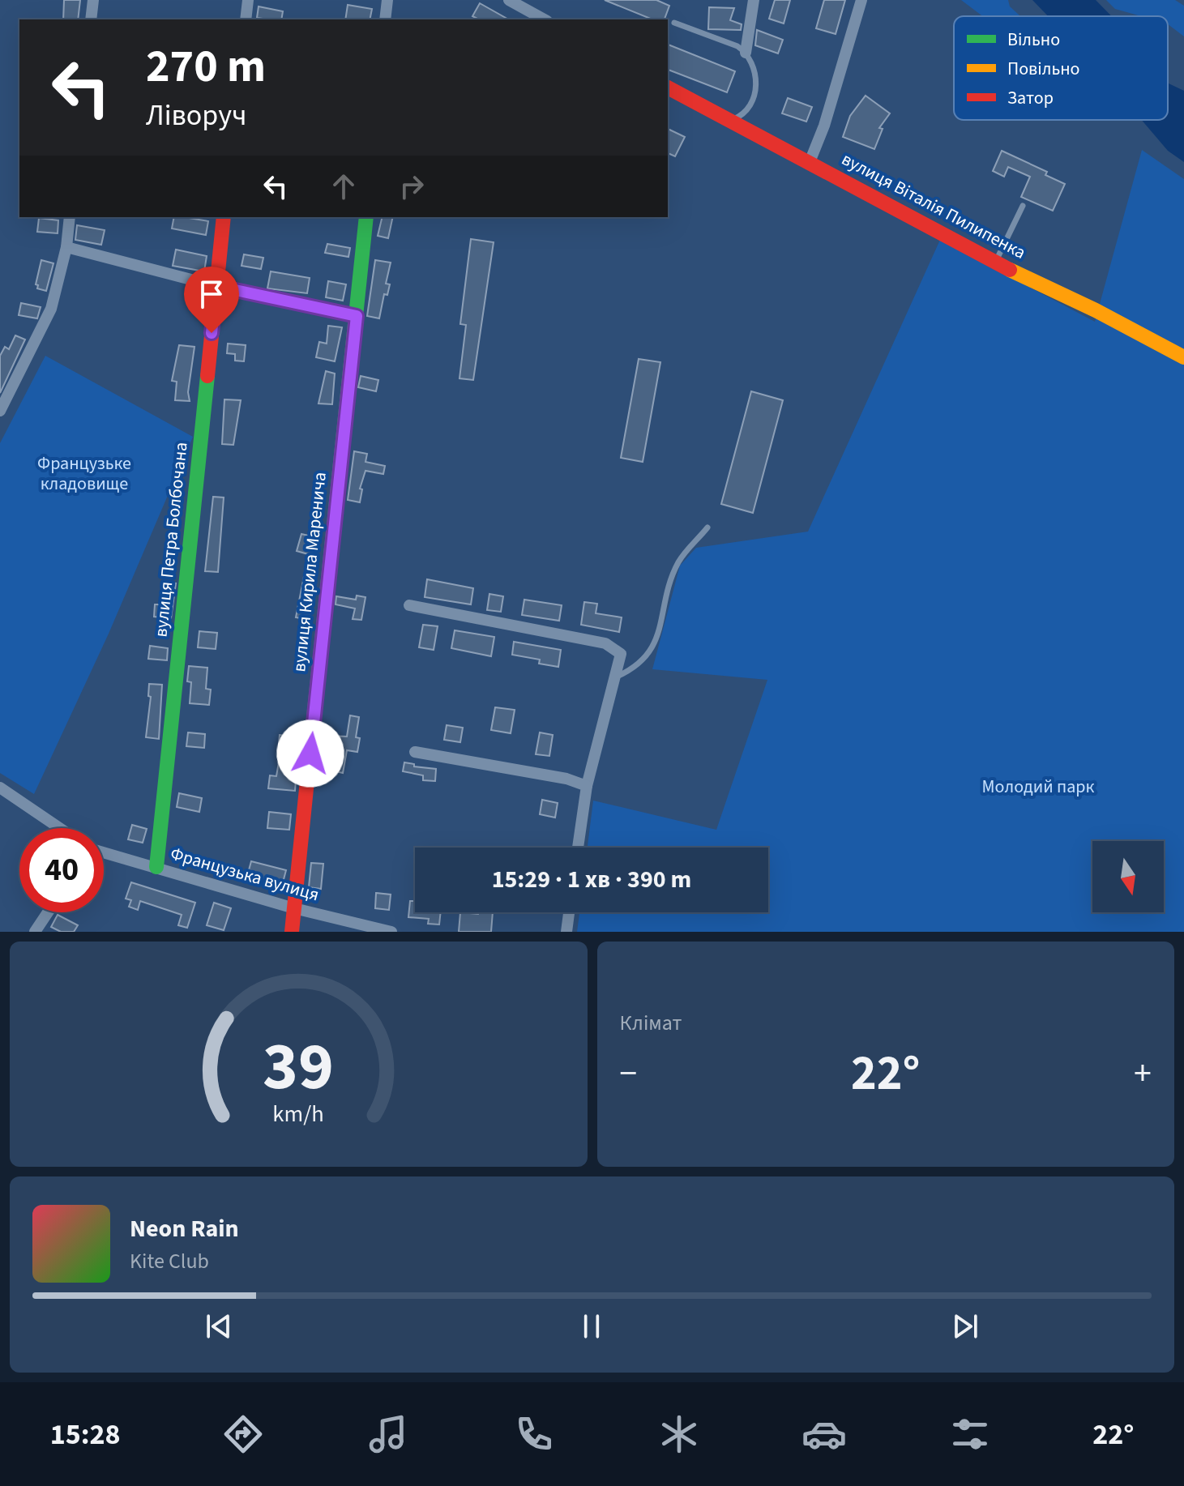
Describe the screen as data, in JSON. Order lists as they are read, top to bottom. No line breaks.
{"streets":{"street":["вулиця Віталія Пилипенка","вулиця Петра Болбочана","вулиця Кирила Маренича","Французька вулиця"]},"crossings":[["вулиця Петра Болбочана","Французька вулиця"],["вулиця Кирила Маренича","Французька вулиця"]],"parks":["Французьке кладовище","Молодий парк"],"legend":["Вільно","Повільно","Затор"],"north":"bottom","page":{"turn":["270 m","Ліворуч"],"limit":"40","trip":"15:29 · 1 хв · 390 m","tile":"Клімат","heat":["−","22°","+"],"song":["Neon Rain","Kite Club"],"tabs":["15:28","22°"],"gauge":["39","km/h"]}}
